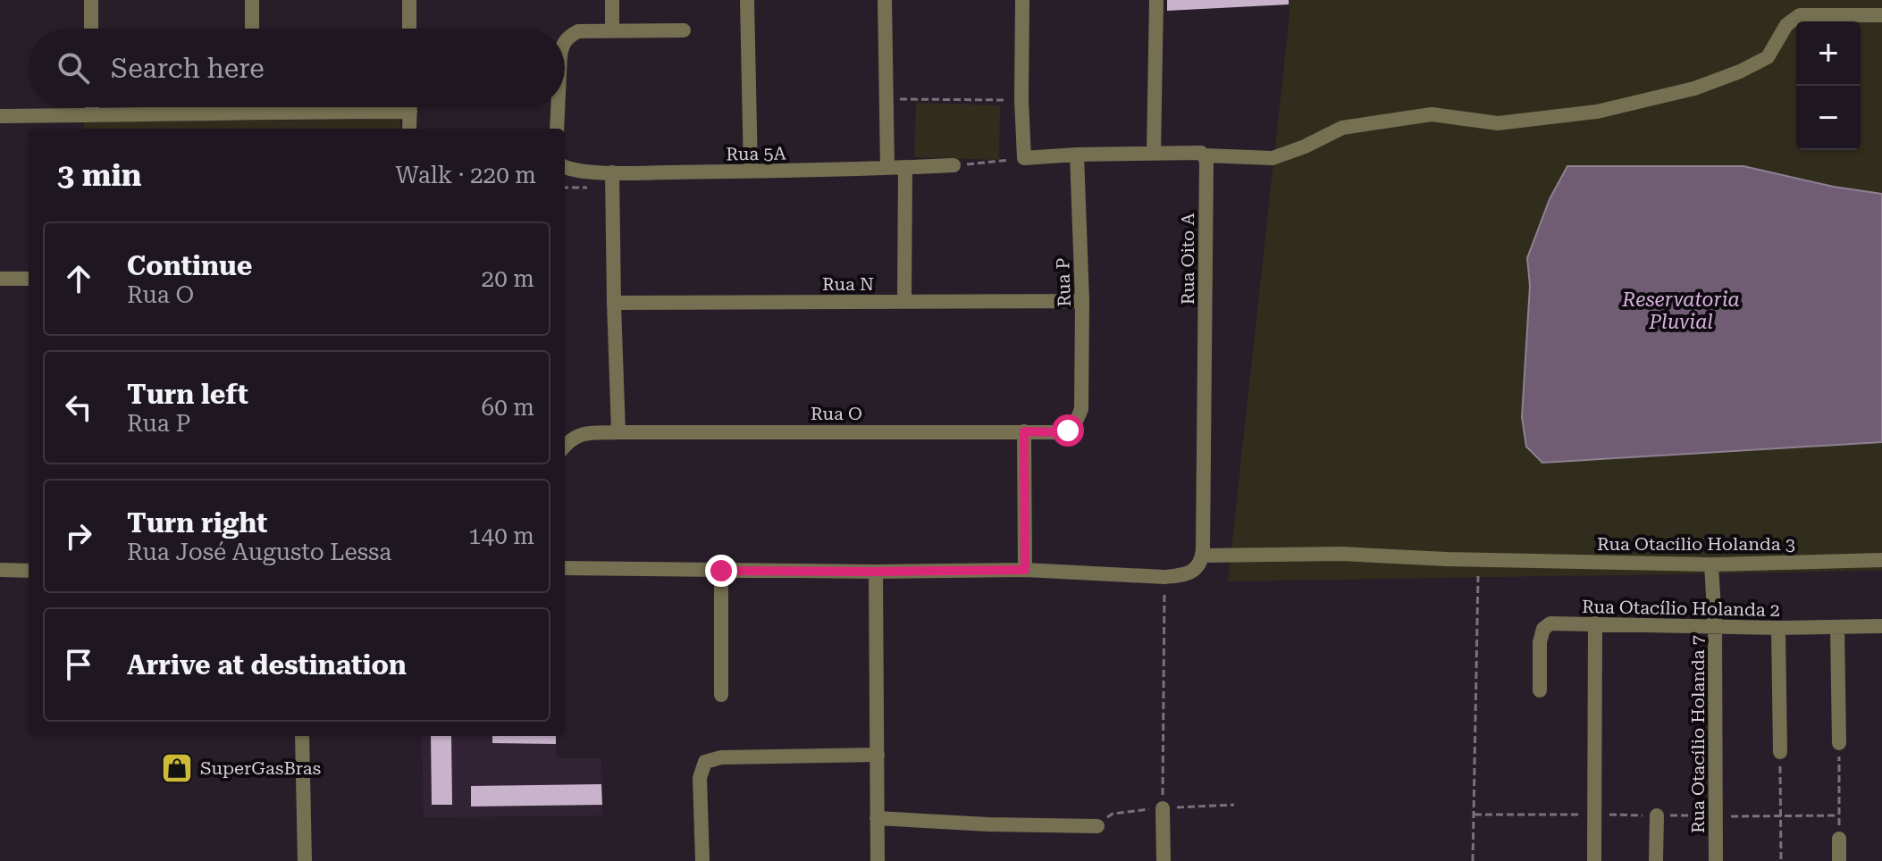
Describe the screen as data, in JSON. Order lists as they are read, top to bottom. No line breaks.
{"streets":{"street":["Rua 5A","Rua Oito A","Rua P","Rua N","Rua O","Rua Otacílio Holanda 3","Rua Otacílio Holanda 2","Rua Otacílio Holanda 7"]},"crossings":[["Rua Oito A","Rua Otacílio Holanda 3"],["Rua P","Rua N"],["Rua P","Rua O"],["Rua Otacílio Holanda 3","Rua Otacílio Holanda 7"],["Rua Otacílio Holanda 2","Rua Otacílio Holanda 7"]],"water":["Reservatoria Pluvial"],"places":{"shop":["SuperGasBras"]},"page":{"map_buttons":["+","−"],"search":"Search here","heading":["3 min","Walk · 220 m"],"list":[["Continue","Rua O","20 m"],["Turn left","Rua P","60 m"],["Turn right","Rua José Augusto Lessa","140 m"],"Arrive at destination"]}}
